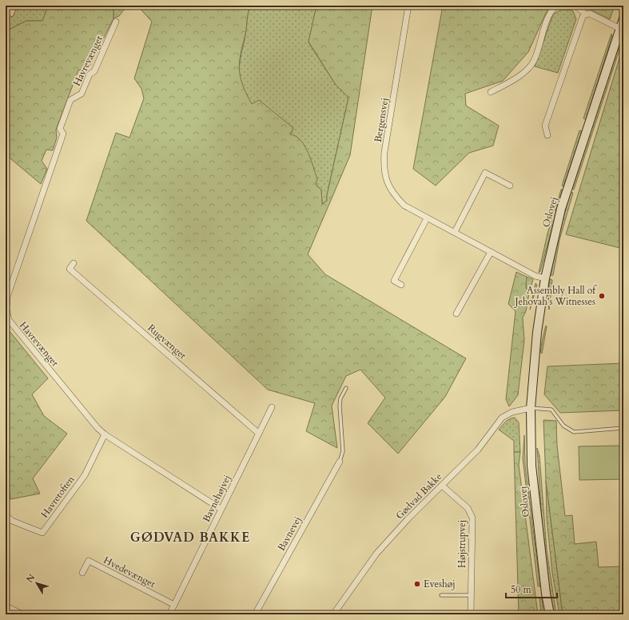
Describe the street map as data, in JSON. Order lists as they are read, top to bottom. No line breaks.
{"streets":{"street":["Havrevænget","Bergensvej","Oslovej","Rugvænget","Gødvad Bakke","Havretoften","Bavnehøjvej","Bavnevej","Højstrupvej","Hvedevænget"]},"crossings":[["Havrevænget","Havretoften"],["Havrevænget","Bavnehøjvej"],["Bergensvej","Oslovej"],["Oslovej","Gødvad Bakke"],["Rugvænget","Bavnehøjvej"],["Gødvad Bakke","Højstrupvej"],["Bavnehøjvej","Hvedevænget"]],"districts":["GØDVAD BAKKE"],"places":["Assembly Hall of Jehovah's Witnesses","Eveshøj"],"scale_bar":"50 m","north":"top left"}
